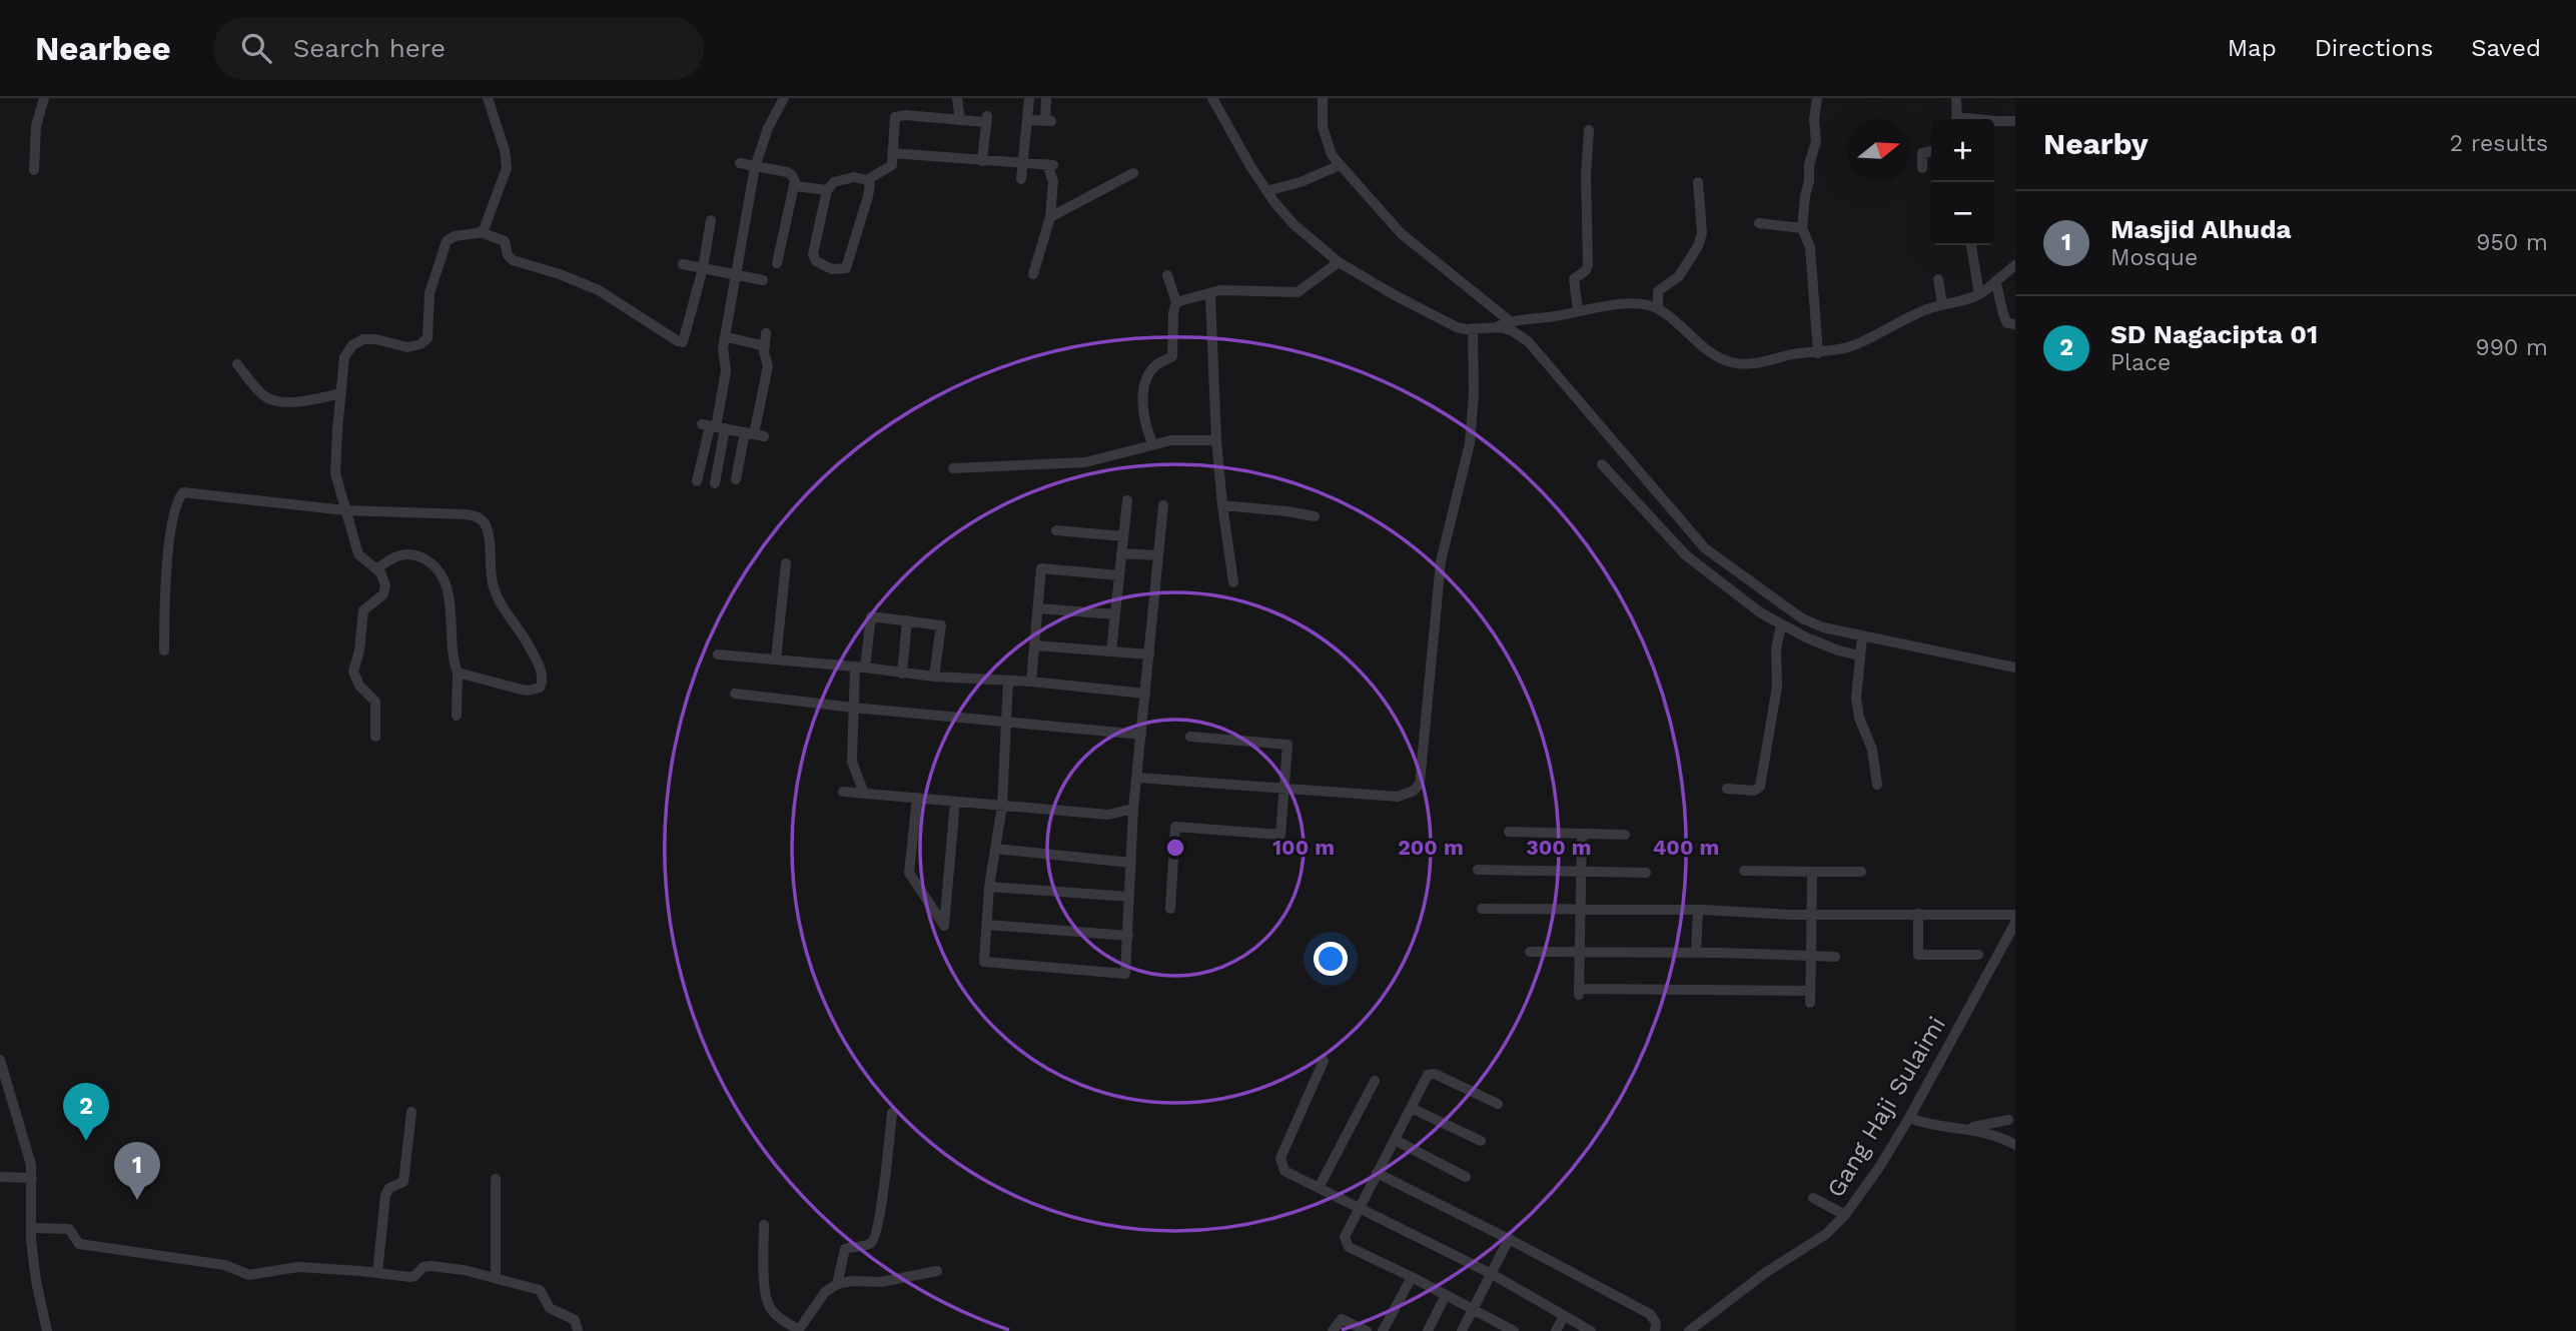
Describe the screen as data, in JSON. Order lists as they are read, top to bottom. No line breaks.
{"streets":{"street":["Gang Haji Sulaimi"]},"north":"right","page":{"header":"Nearbee","search":"Search here","nav":["Map","Directions","Saved"],"heading":["Nearby","2 results"],"map_buttons":["+","−"],"list":[{"mark":"1","name":"Masjid Alhuda","note":"Mosque","value":"950 m"},{"mark":"2","name":"SD Nagacipta 01","note":"Place","value":"990 m"}],"pins":["2","1"]},"rings":["100 m","200 m","300 m","400 m"]}
